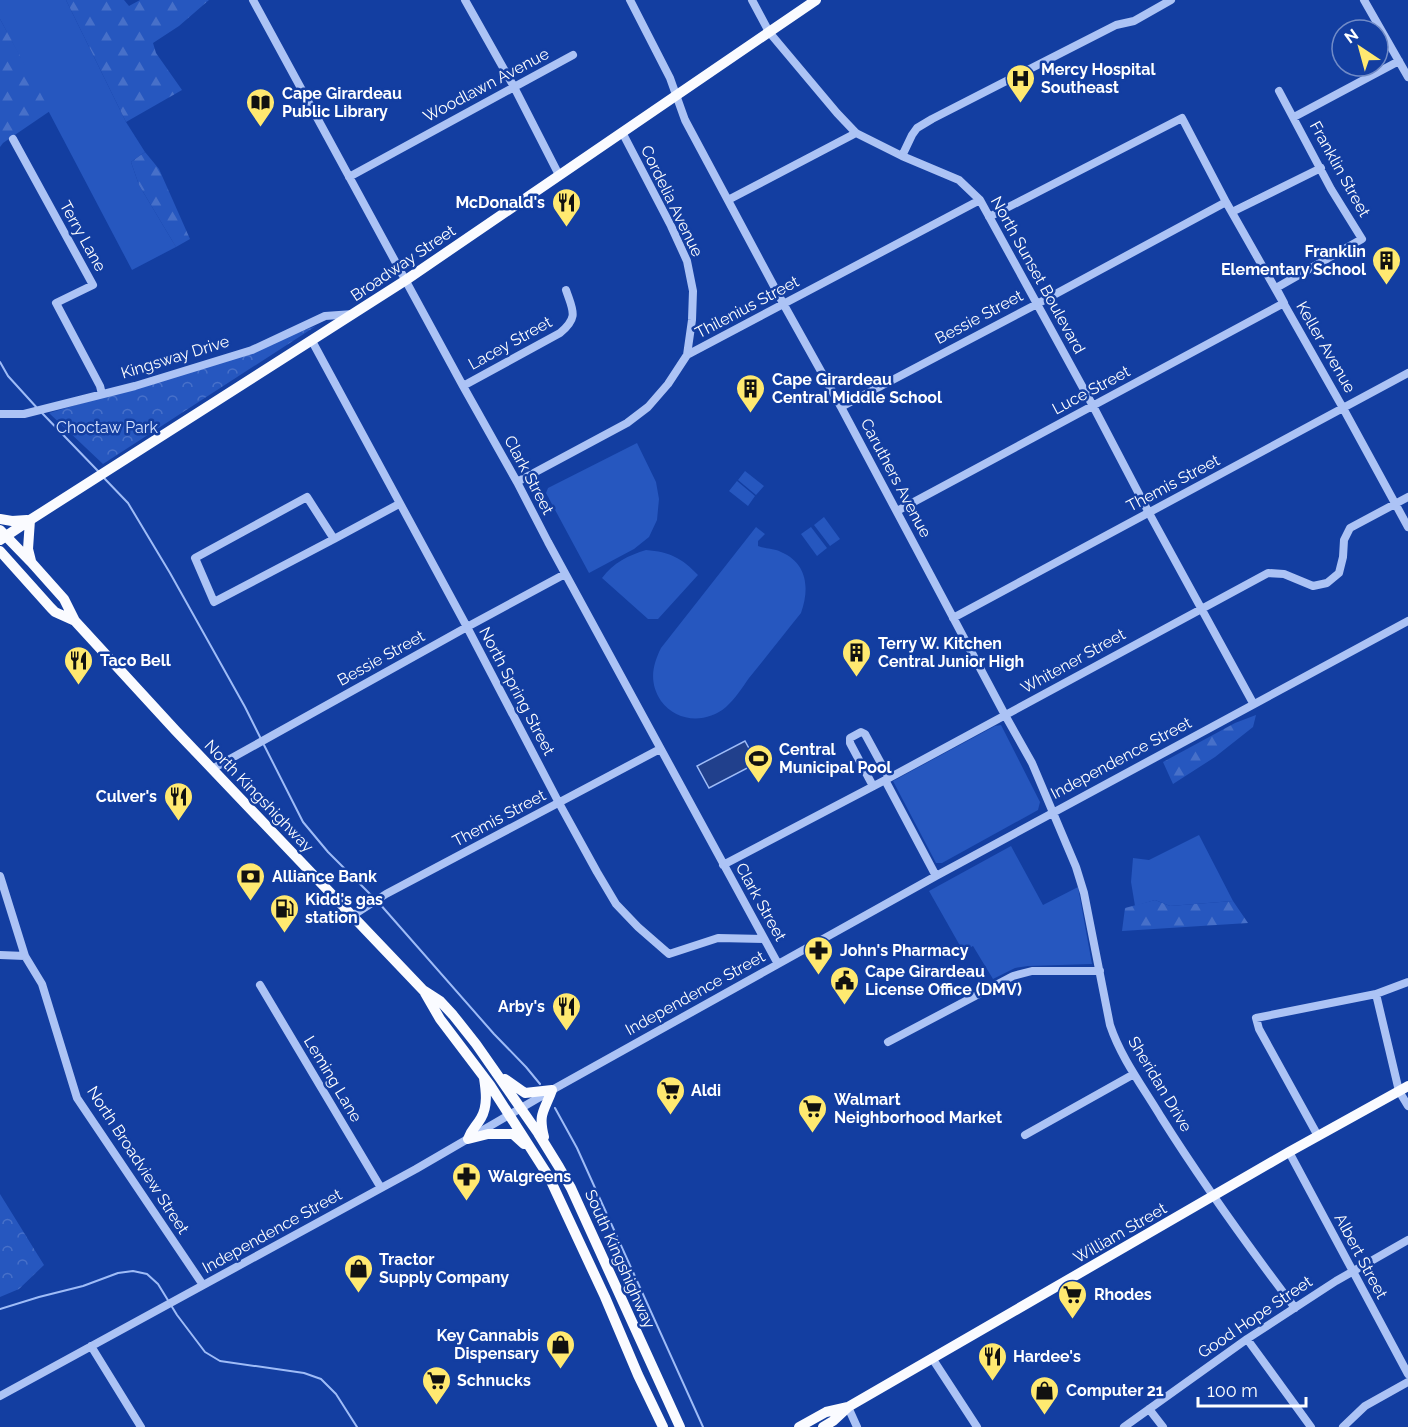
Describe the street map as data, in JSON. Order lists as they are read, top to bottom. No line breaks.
{"streets":{"main road":["Broadway Street","North Kingshighway","William Street","South Kingshighway"],"street":["Woodlawn Avenue","Franklin Street","Cordelia Avenue","Terry Lane","North Sunset Boulevard","Thilenius Street","Bessie Street","Lacey Street","Keller Avenue","Kingsway Drive","Luce Street","Clark Street","Caruthers Avenue","Themis Street","Whitener Street","North Spring Street","Independence Street","Leming Lane","Sheridan Drive","North Broadview Street","Albert Street","Good Hope Street"]},"crossings":[["Woodlawn Avenue","Clark Street"],["Franklin Street","Keller Avenue"],["Franklin Street","Luce Street"],["Cordelia Avenue","Broadway Street"],["Cordelia Avenue","Thilenius Street"],["Terry Lane","Kingsway Drive"],["Broadway Street","North Sunset Boulevard"],["Broadway Street","Kingsway Drive"],["Broadway Street","Clark Street"],["Broadway Street","Caruthers Avenue"],["Broadway Street","North Spring Street"],["Broadway Street","North Kingshighway"],["North Sunset Boulevard","Thilenius Street"],["North Sunset Boulevard","Bessie Street"],["North Sunset Boulevard","Keller Avenue"],["North Sunset Boulevard","Luce Street"],["North Sunset Boulevard","Themis Street"],["North Sunset Boulevard","Whitener Street"],["North Sunset Boulevard","Independence Street"],["Thilenius Street","Clark Street"],["Thilenius Street","Caruthers Avenue"],["Bessie Street","Keller Avenue"],["Bessie Street","Clark Street"],["Bessie Street","Caruthers Avenue"],["Bessie Street","North Spring Street"],["Bessie Street","North Kingshighway"],["Lacey Street","Clark Street"],["Keller Avenue","Luce Street"],["Keller Avenue","Themis Street"],["Keller Avenue","Whitener Street"],["Luce Street","Caruthers Avenue"],["Clark Street","Themis Street"],["Clark Street","Whitener Street"],["Clark Street","North Spring Street"],["Clark Street","Independence Street"],["Caruthers Avenue","Themis Street"],["Caruthers Avenue","Whitener Street"],["Caruthers Avenue","Independence Street"],["Caruthers Avenue","Sheridan Drive"],["Themis Street","North Spring Street"],["Themis Street","North Kingshighway"],["Independence Street","North Kingshighway"],["Independence Street","Leming Lane"],["Independence Street","Sheridan Drive"],["Independence Street","North Broadview Street"],["Independence Street","South Kingshighway"],["North Kingshighway","South Kingshighway"],["Sheridan Drive","William Street"],["Sheridan Drive","Good Hope Street"],["William Street","Albert Street"],["Albert Street","Good Hope Street"]],"parks":["Choctaw Park"],"places":{"hospital":["Mercy Hospital Southeast"],"library":["Cape Girardeau Public Library"],"restaurant":["McDonald's","Taco Bell","Culver's","Arby's","Hardee's"],"building":["Franklin Elementary School","Cape Girardeau Central Middle School","Terry W. Kitchen Central Junior High"],"sports":["Central Municipal Pool"],"bank":["Alliance Bank"],"fuel station":["Kidd's gas station"],"pharmacy":["John's Pharmacy","Walgreens"],"public building":["Cape Girardeau License Office (DMV)"],"supermarket":["Aldi","Walmart Neighborhood Market","Rhodes","Schnucks"],"shop":["Tractor Supply Company","Key Cannabis Dispensary","Computer 21"]},"scale_bar":"100 m","north":"top left"}
